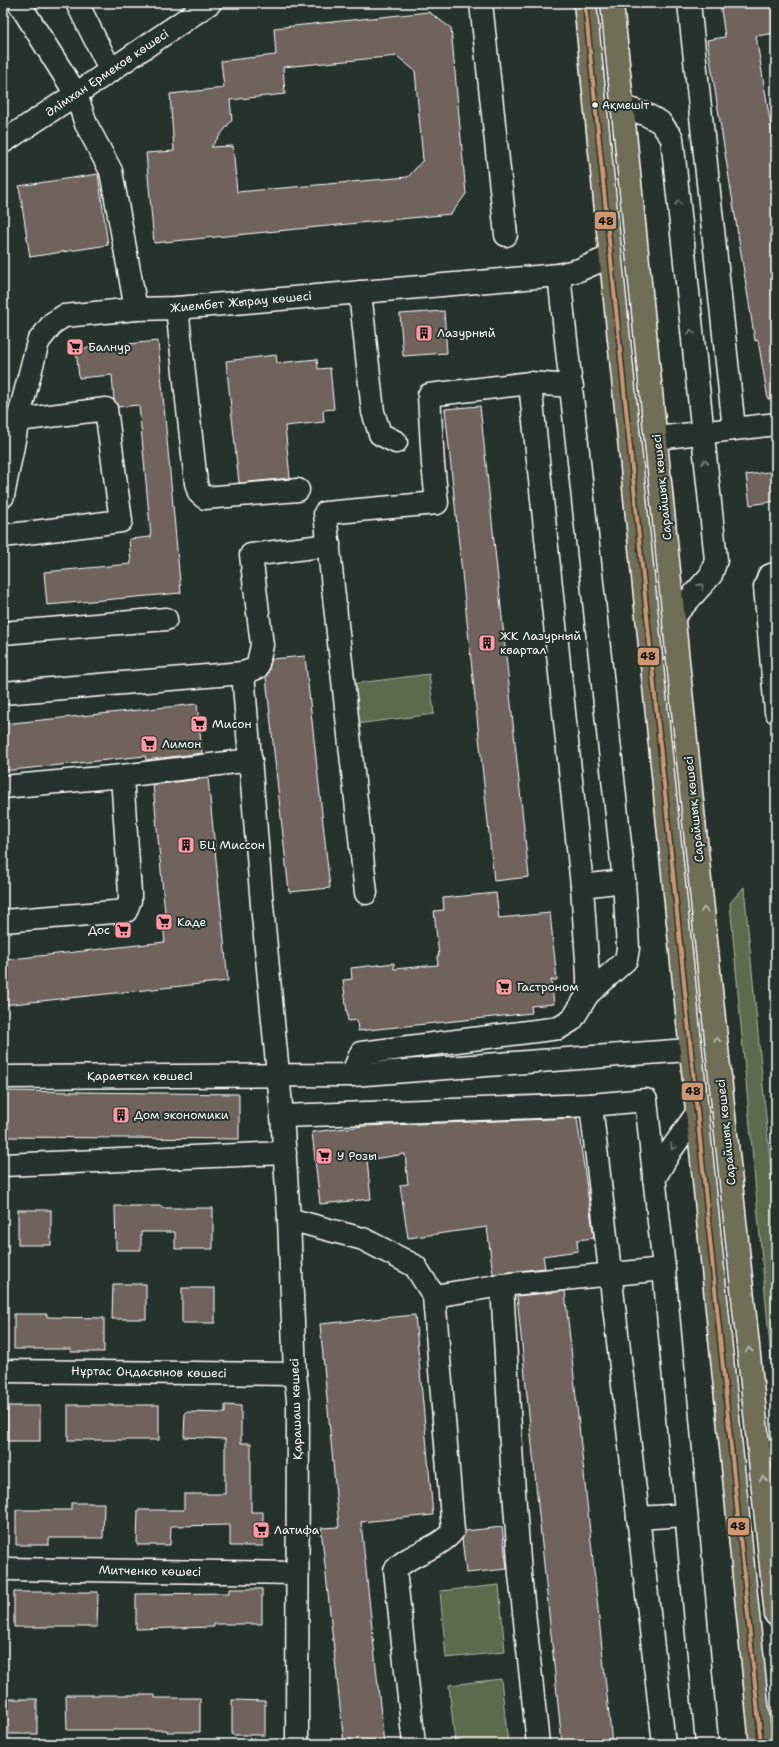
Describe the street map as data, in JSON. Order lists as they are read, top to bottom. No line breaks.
{"streets":{"main road":["Сарайшық көшесі"],"street":["Әлімхан Ермеков көшесі","Жиембет Жырау көшесі","Қараөткел көшесі","Нұртас Оңдасынов көшесі","Қарашаш көшесі","Митченко көшесі"]},"crossings":[["Қараөткел көшесі","Қарашаш көшесі"],["Нұртас Оңдасынов көшесі","Қарашаш көшесі"],["Қарашаш көшесі","Митченко көшесі"]],"places":{"other":["Ақмешіт"],"building":["Лазурный","ЖК Лазурный квартал","БЦ Миссон","Дом экономики"],"supermarket":["Балнур","Мисон","Лимон","Каде","Дос","Гастроном","У Розы","Латифа"]},"lines":["transit line 48"]}
